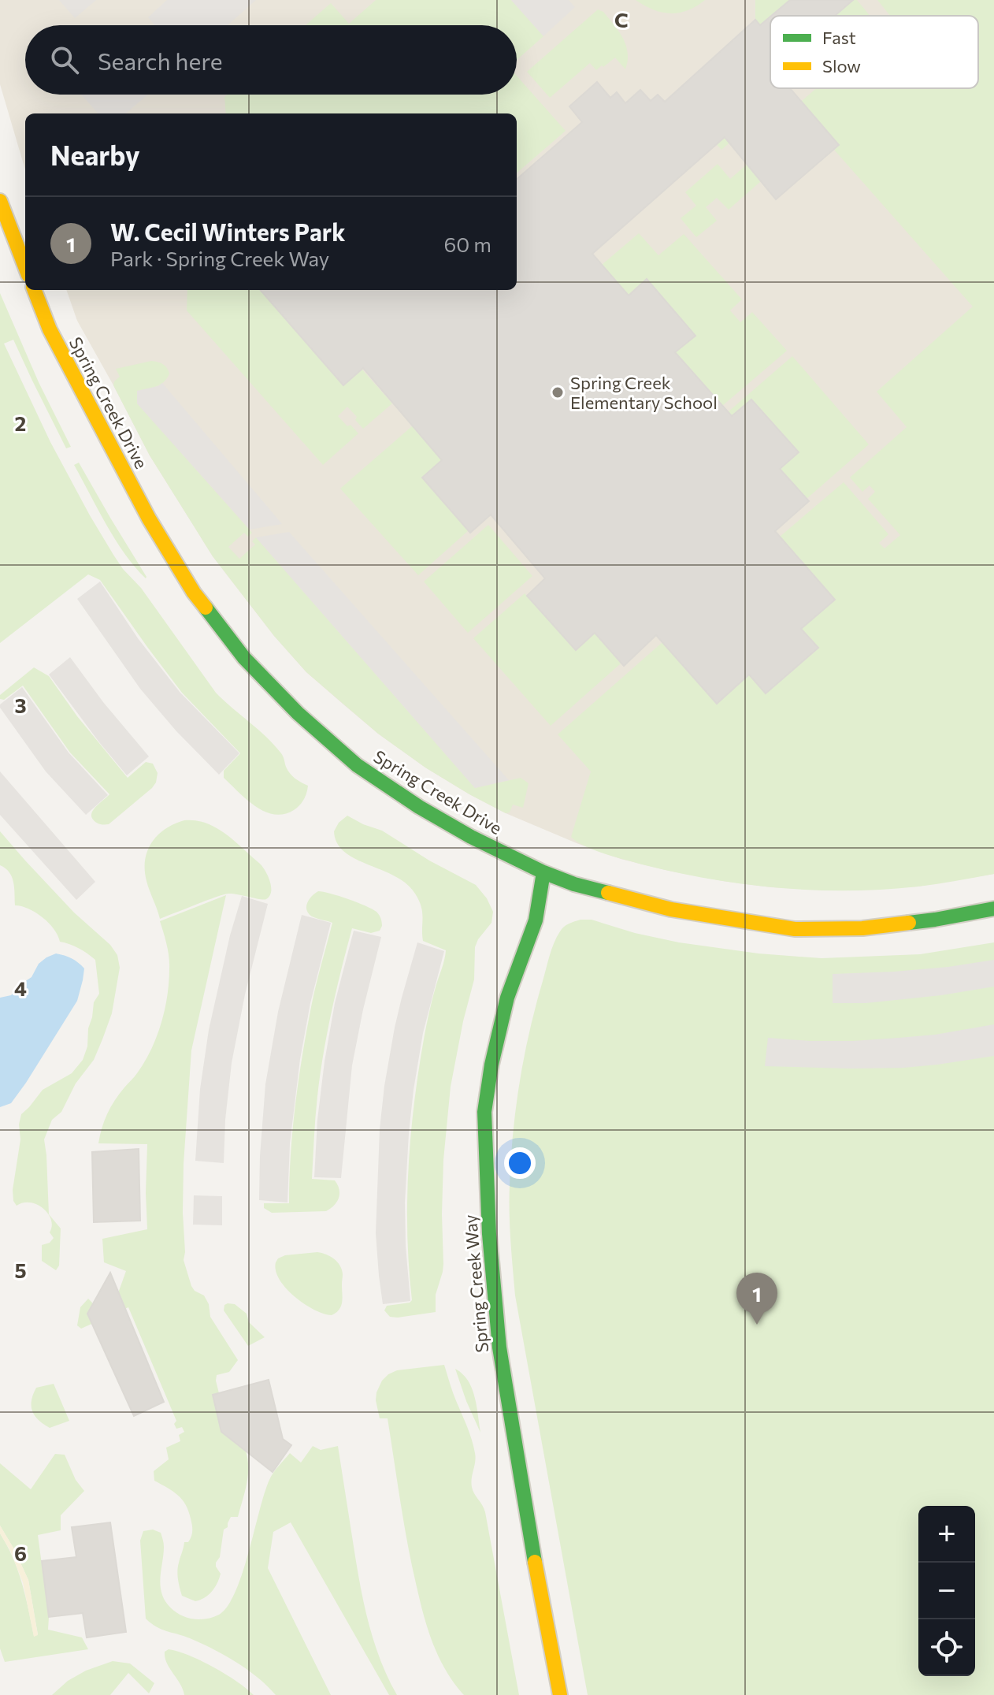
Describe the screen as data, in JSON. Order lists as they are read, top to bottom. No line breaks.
{"streets":{"street":["Spring Creek Drive","Spring Creek Way"]},"crossings":[["Spring Creek Drive","Spring Creek Way"]],"places":["Spring Creek Elementary School"],"legend":["Fast","Slow"],"page":{"search":"Search here","heading":"Nearby","list":[{"mark":"1","name":"W. Cecil Winters Park","note":"Park · Spring Creek Way","value":"60 m"}],"pins":"1","map_buttons":["+","−"]},"grid":{"columns":["C"],"rows":["2","3","4","5","6"]}}
